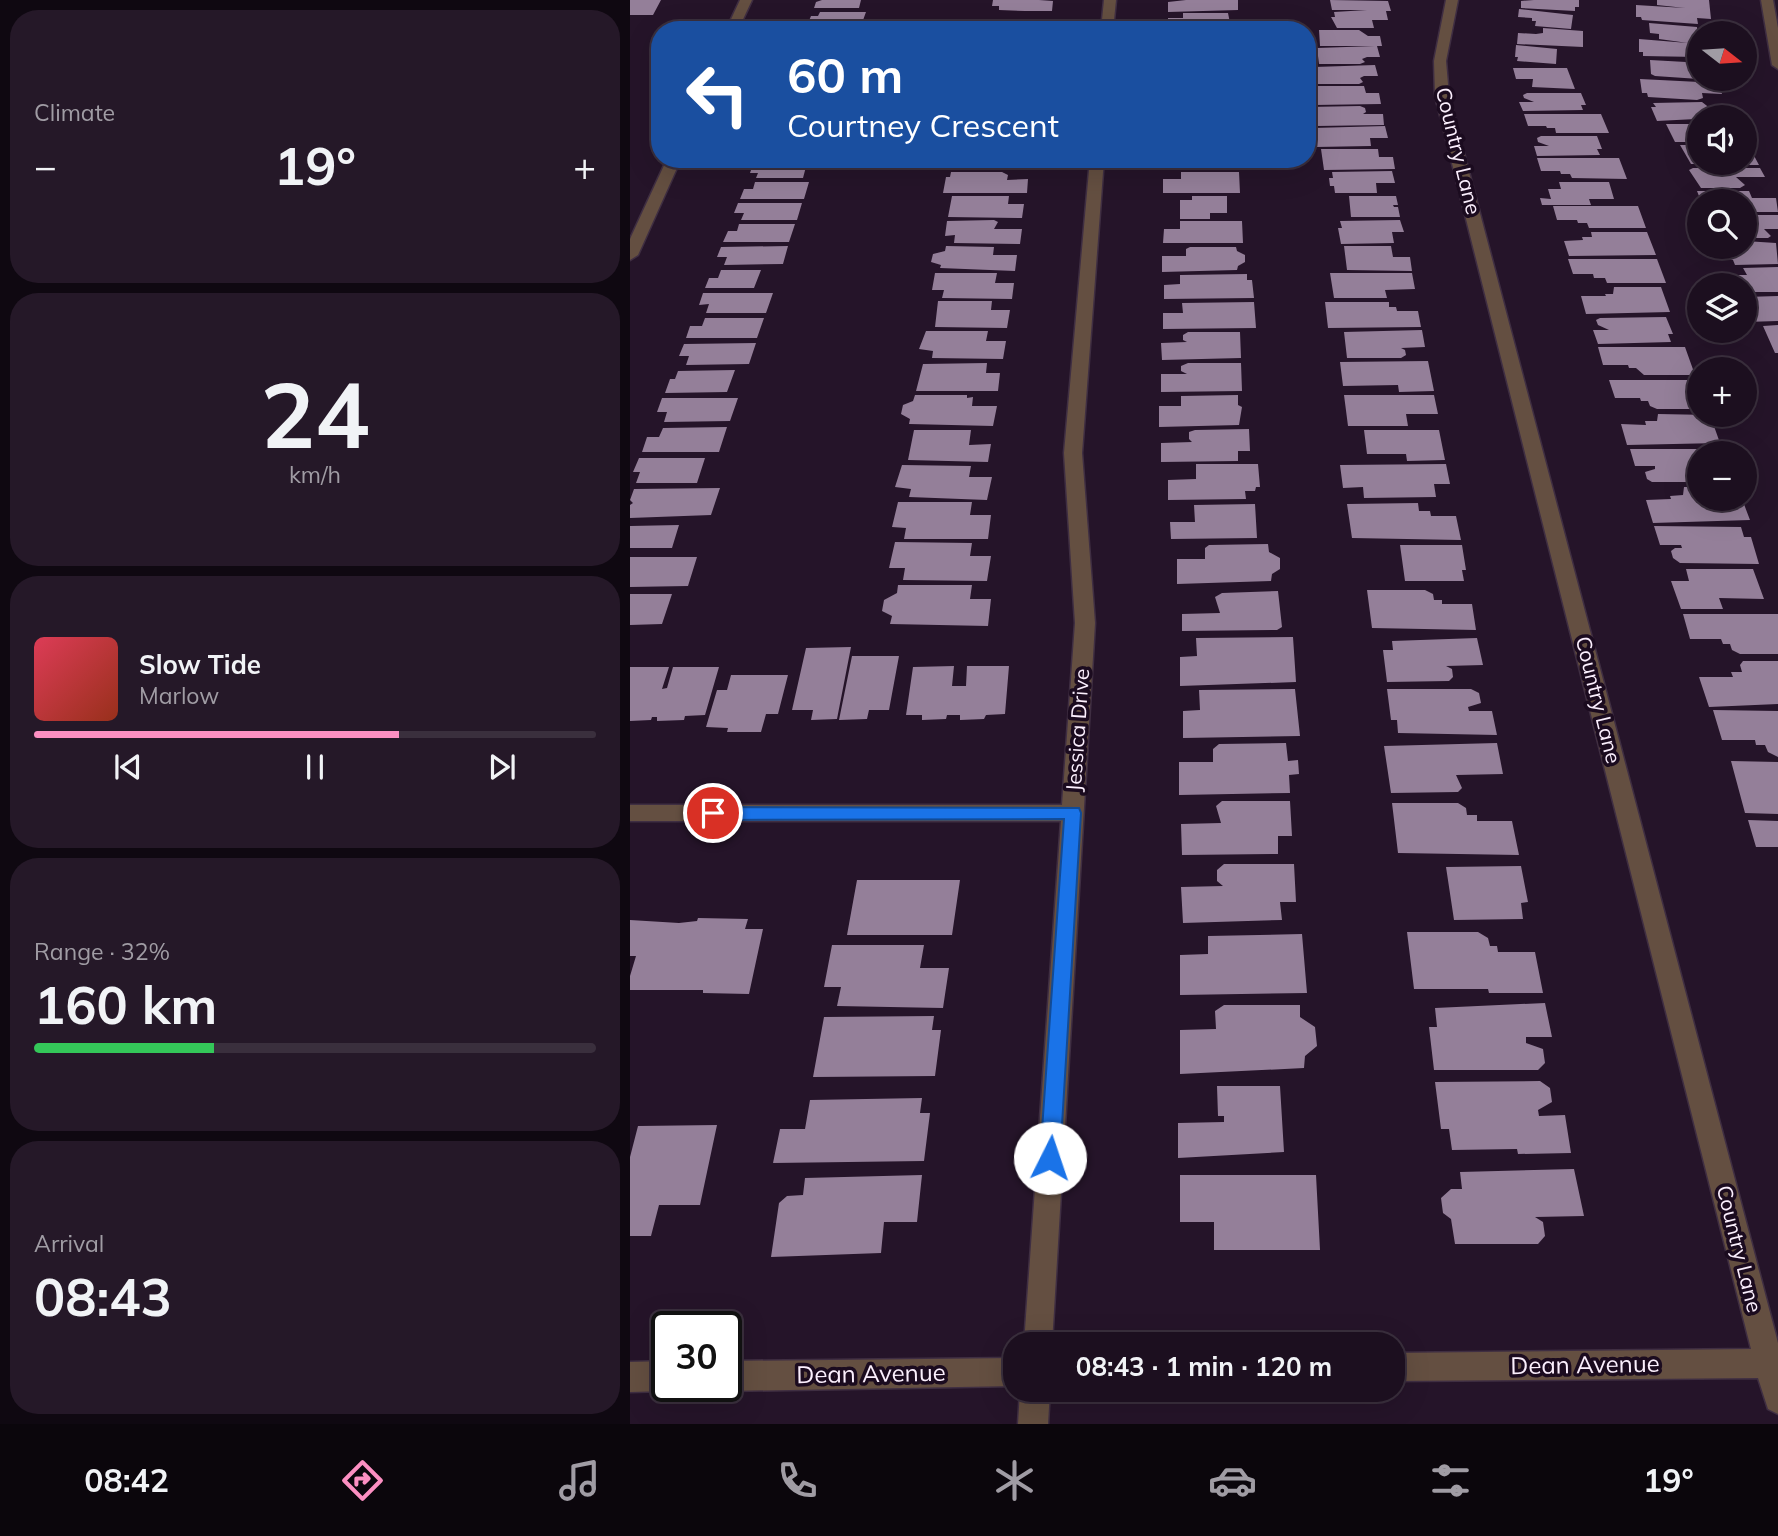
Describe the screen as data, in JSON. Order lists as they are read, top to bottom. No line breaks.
{"streets":{"street":["Country Lane","Jessica Drive","Dean Avenue"]},"crossings":[["Country Lane","Dean Avenue"]],"north":"right","page":{"tile":["Climate",["24","km/h"],["Range · 32%","160 km"],["Arrival","08:43"]],"map_buttons":["+","−"],"turn":["60 m","Courtney Crescent"],"heat":["−","19°","+"],"song":["Slow Tide","Marlow"],"limit":"30","trip":"08:43 · 1 min · 120 m","tabs":["08:42","19°"]}}
